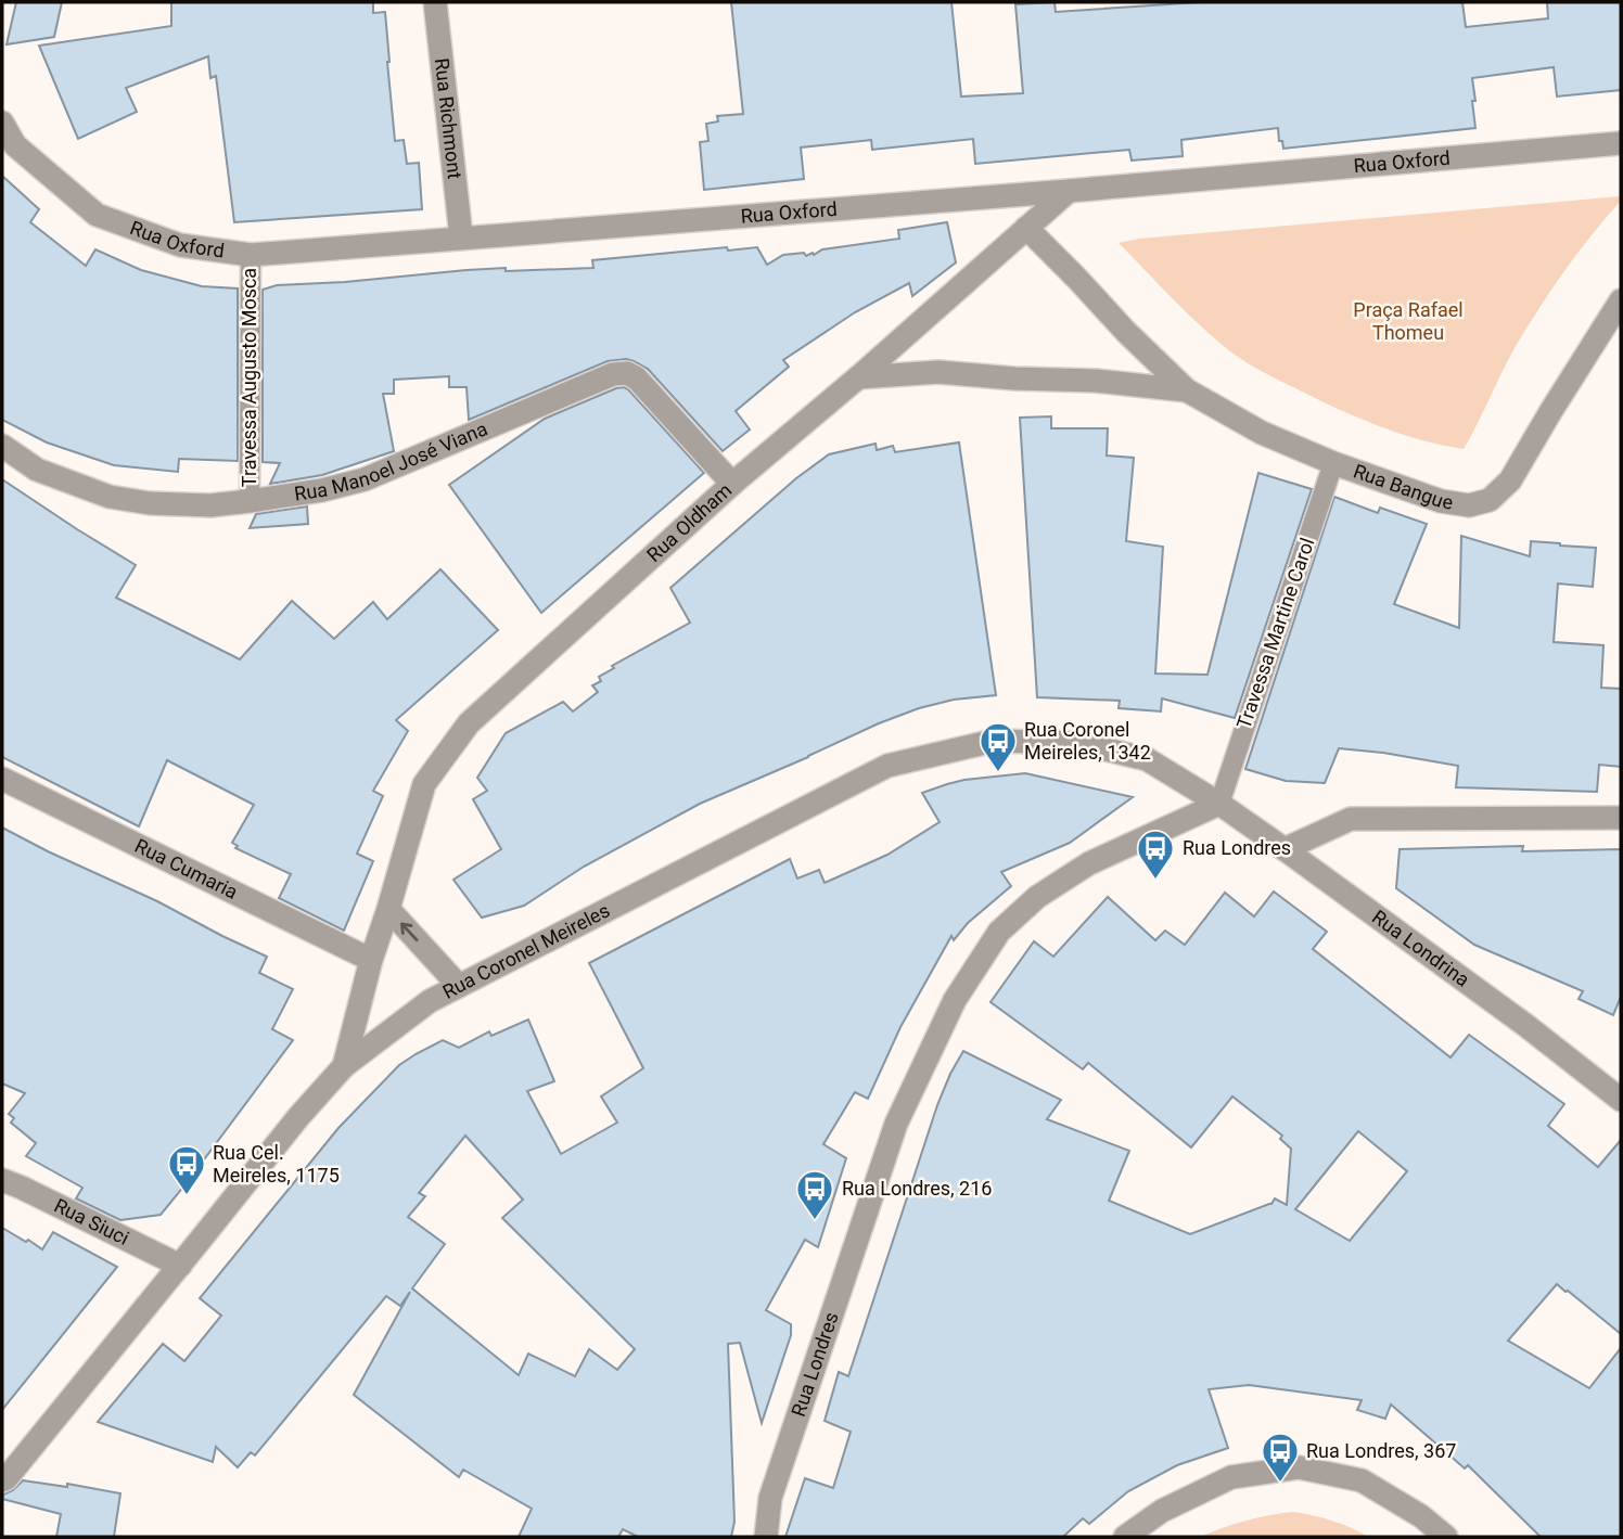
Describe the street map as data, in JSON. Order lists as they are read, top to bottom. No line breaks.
{"streets":{"street":["Rua Richmont","Rua Oxford","Rua Manoel José Viana","Rua Bangue","Rua Oldham","Rua Cumaria","Rua Londrina","Rua Coronel Meireles","Rua Siuci","Rua Londres"],"lane":["Travessa Augusto Mosca","Travessa Martine Carol"]},"crossings":[["Rua Richmont","Rua Oxford"],["Rua Oxford","Travessa Augusto Mosca"],["Rua Oxford","Rua Oldham"],["Travessa Augusto Mosca","Rua Manoel José Viana"],["Rua Manoel José Viana","Rua Oldham"],["Rua Bangue","Rua Oldham"],["Rua Bangue","Travessa Martine Carol"],["Rua Oldham","Rua Cumaria"],["Rua Oldham","Rua Coronel Meireles"],["Travessa Martine Carol","Rua Londrina"],["Travessa Martine Carol","Rua Coronel Meireles"],["Travessa Martine Carol","Rua Londres"],["Rua Londrina","Rua Coronel Meireles"],["Rua Londrina","Rua Londres"],["Rua Coronel Meireles","Rua Siuci"],["Rua Coronel Meireles","Rua Londres"]],"parks":["Praça Rafael Thomeu"],"places":{"bus stop":["Rua Coronel Meireles, 1342","Rua Londres","Rua Cel. Meireles, 1175","Rua Londres, 216","Rua Londres, 367"]}}
